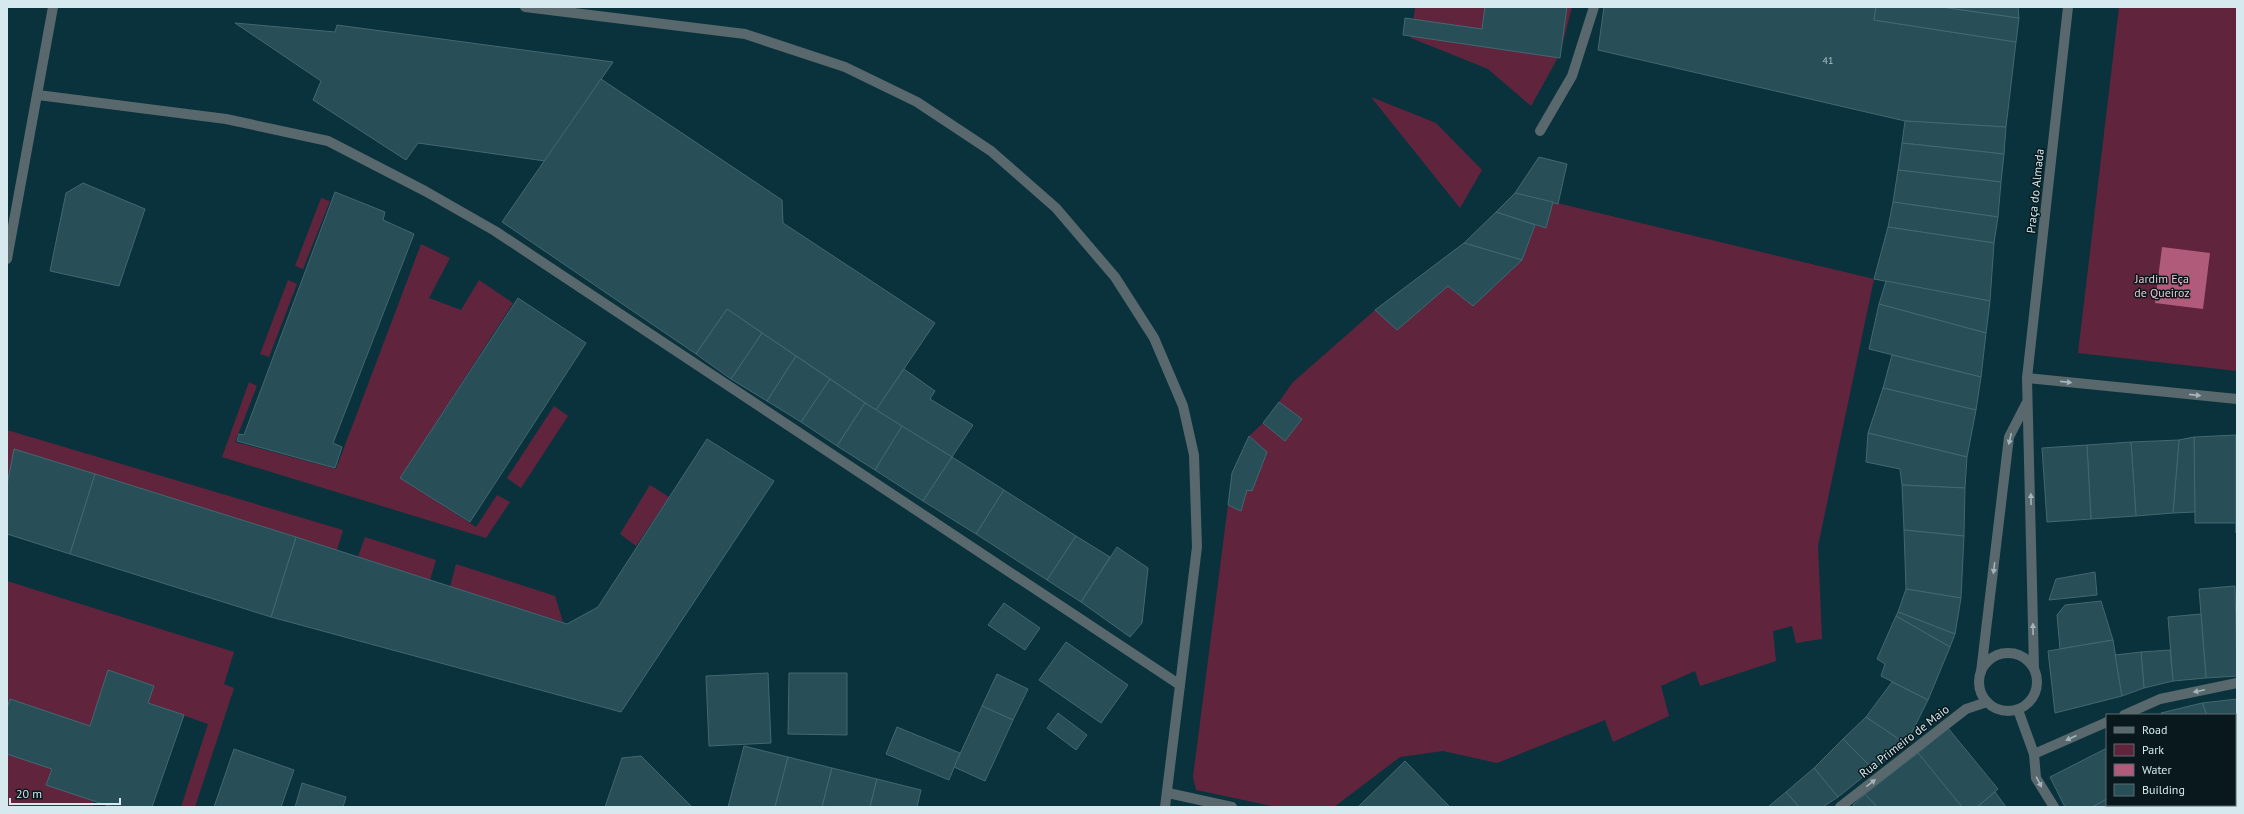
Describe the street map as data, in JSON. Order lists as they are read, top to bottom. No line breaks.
{"streets":{"street":["Praça do Almada","Rua Primeiro de Maio"]},"crossings":[["Praça do Almada","Rua Primeiro de Maio"]],"one_way":["Rua Primeiro de Maio"],"parks":["Jardim Eça de Queiroz"],"house_numbers":["41"],"legend":["Road","Park","Water","Building"],"scale_bar":"20 m"}
